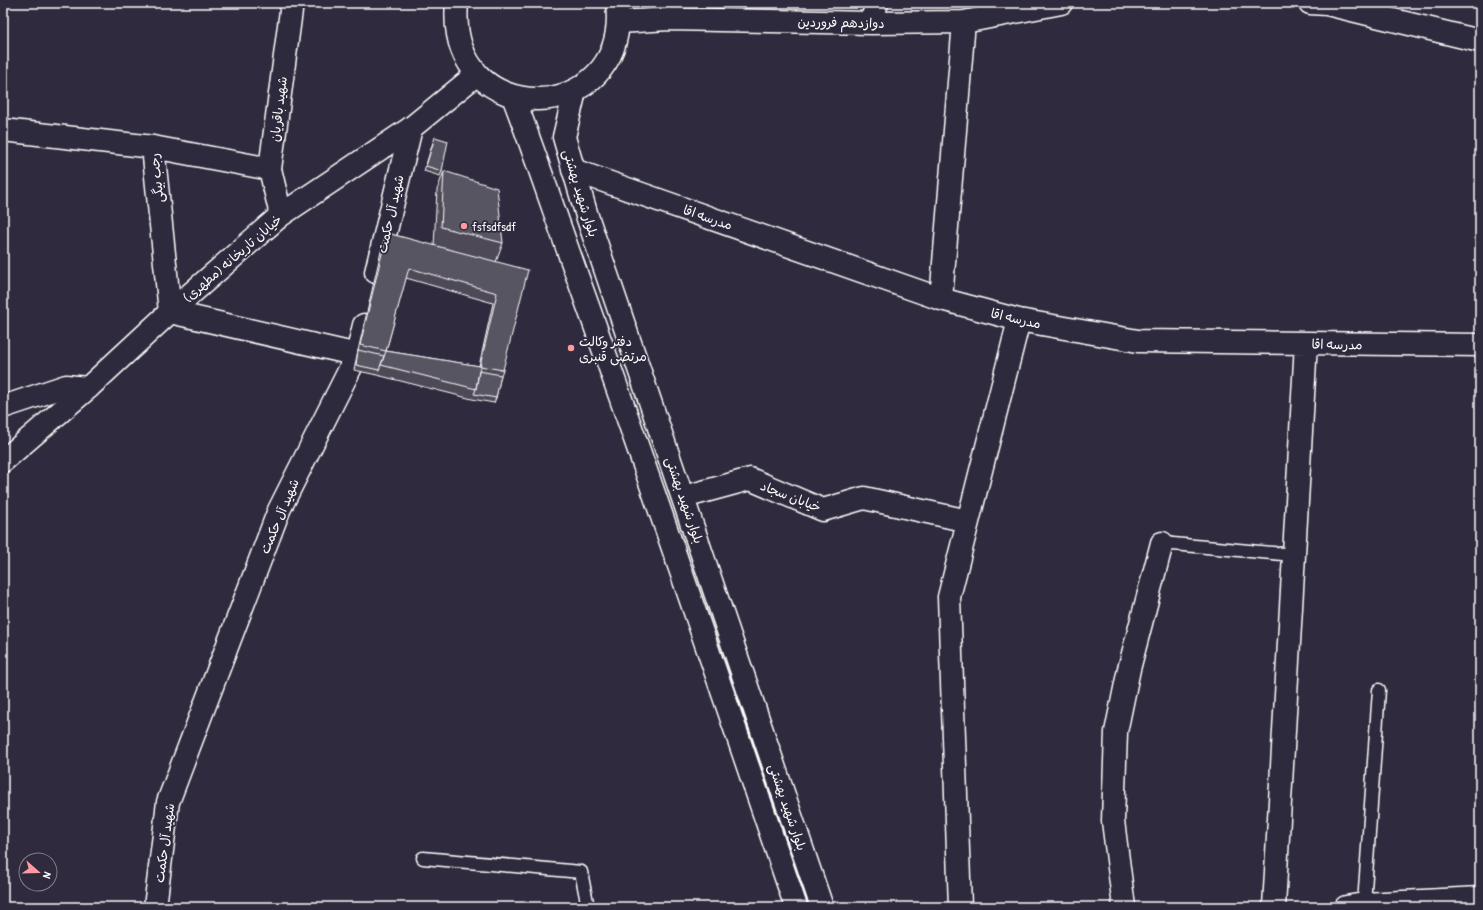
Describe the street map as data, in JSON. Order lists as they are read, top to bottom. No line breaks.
{"streets":{"street":["دوازدهم فروردین","شهید باقریان","رجب بیگی","بلوار شهید بهشتی","شهید آل حکمت","مدرسه اقا","خیابان تاریخانه (مطهری)","خیابان سجاد"]},"crossings":[["شهید باقریان","خیابان تاریخانه (مطهری)"],["رجب بیگی","خیابان تاریخانه (مطهری)"],["بلوار شهید بهشتی","مدرسه اقا"],["بلوار شهید بهشتی","خیابان سجاد"],["شهید آل حکمت","خیابان تاریخانه (مطهری)"]],"places":["fsfsdfsdf","دفتر وکالت مرتضی قنبری"],"north":"right"}
